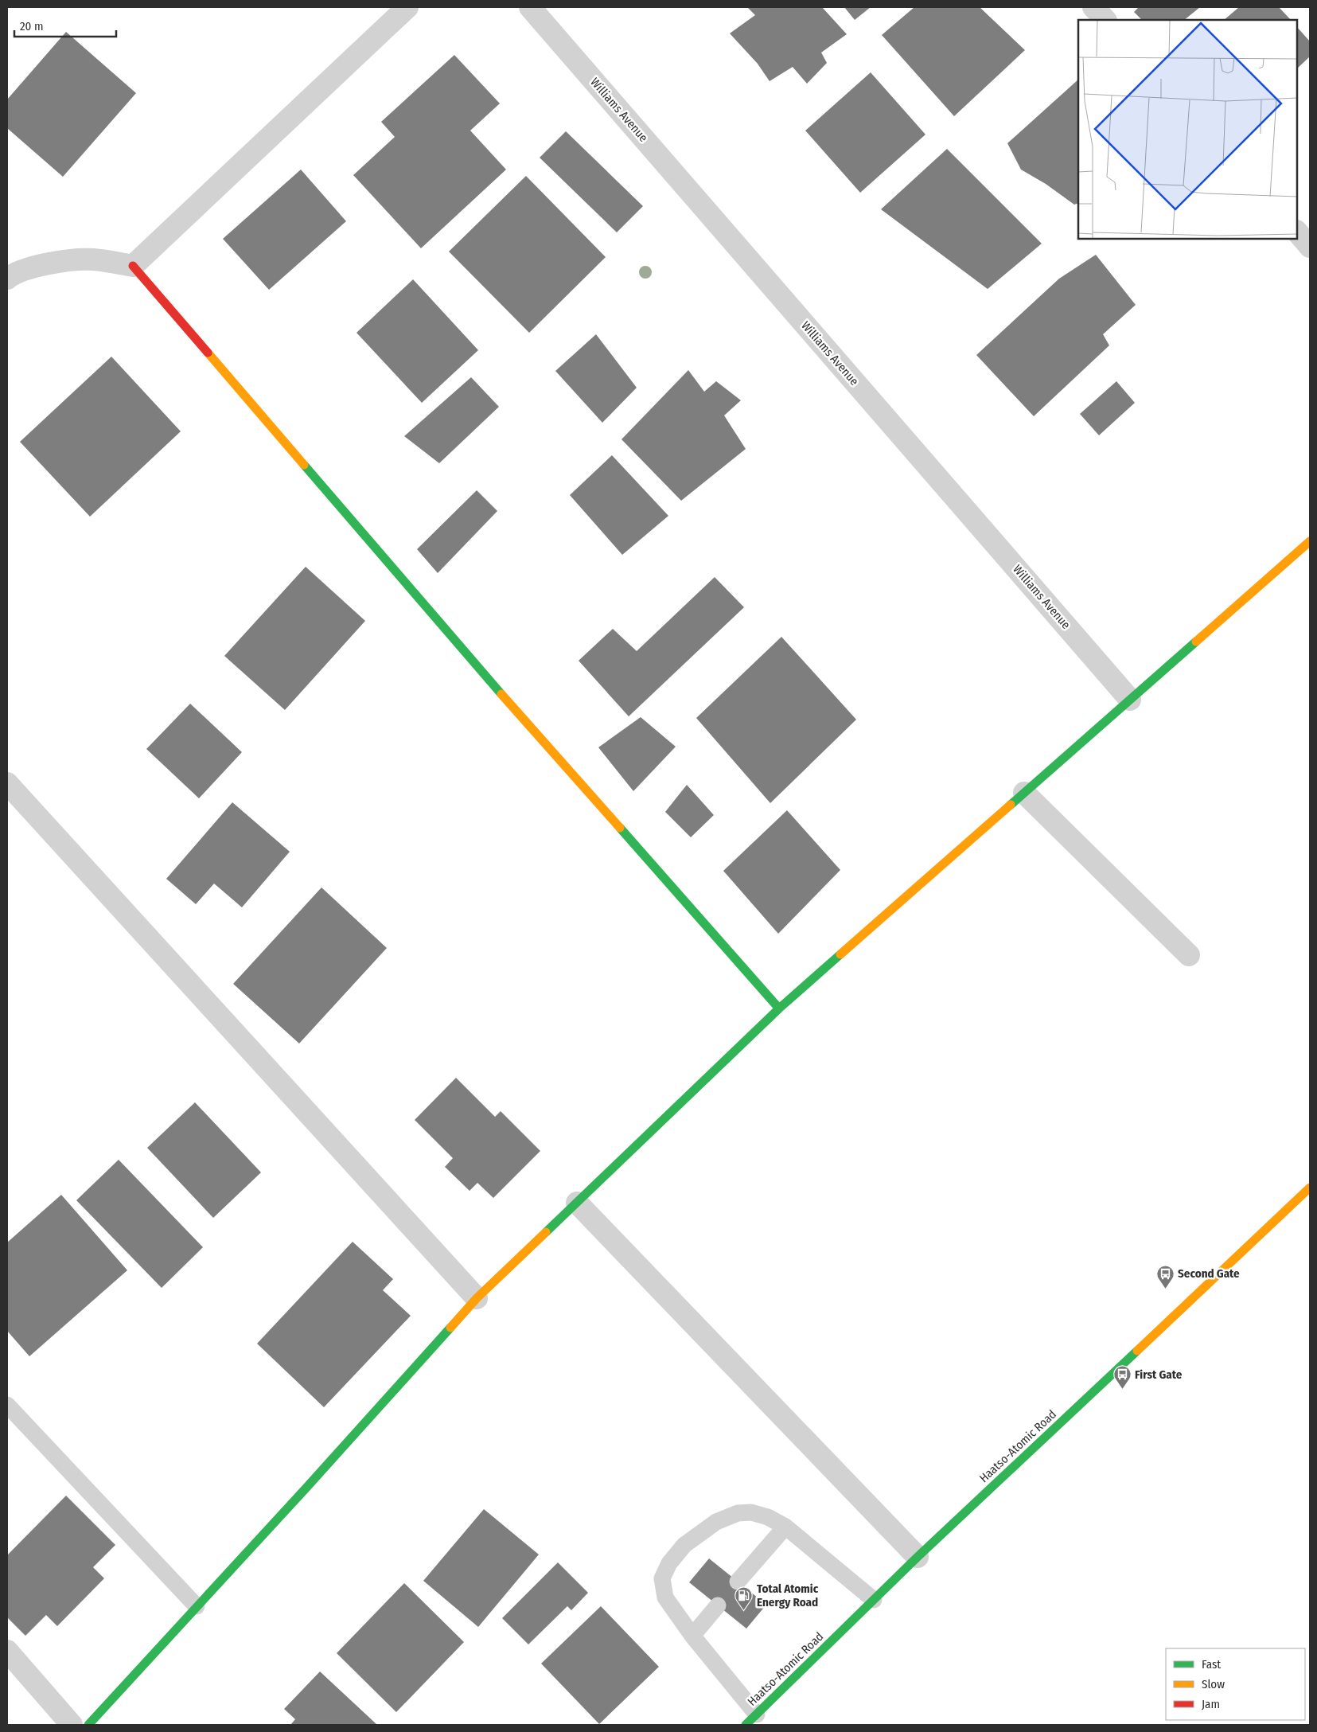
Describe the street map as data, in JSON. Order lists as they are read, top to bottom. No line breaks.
{"streets":{"street":["Williams Avenue","Haatso-Atomic Road"]},"places":{"bus stop":["Second Gate","First Gate"],"fuel station":["Total Atomic Energy Road"]},"legend":["Fast","Slow","Jam"],"scale_bar":"20 m"}
